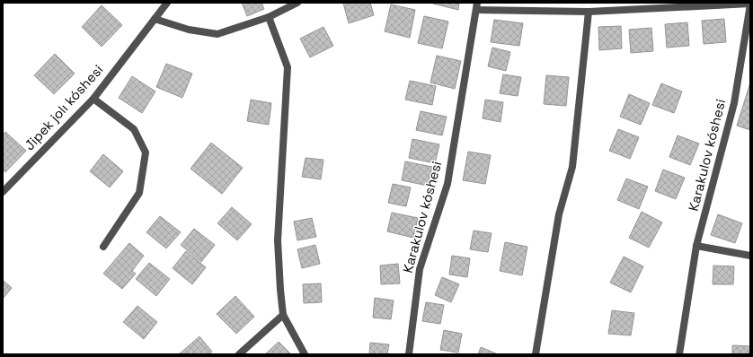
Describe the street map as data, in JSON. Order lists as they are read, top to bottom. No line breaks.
{"streets":{"street":["Jipek jolı kóshesi","Karakulov kóshesi"]}}
